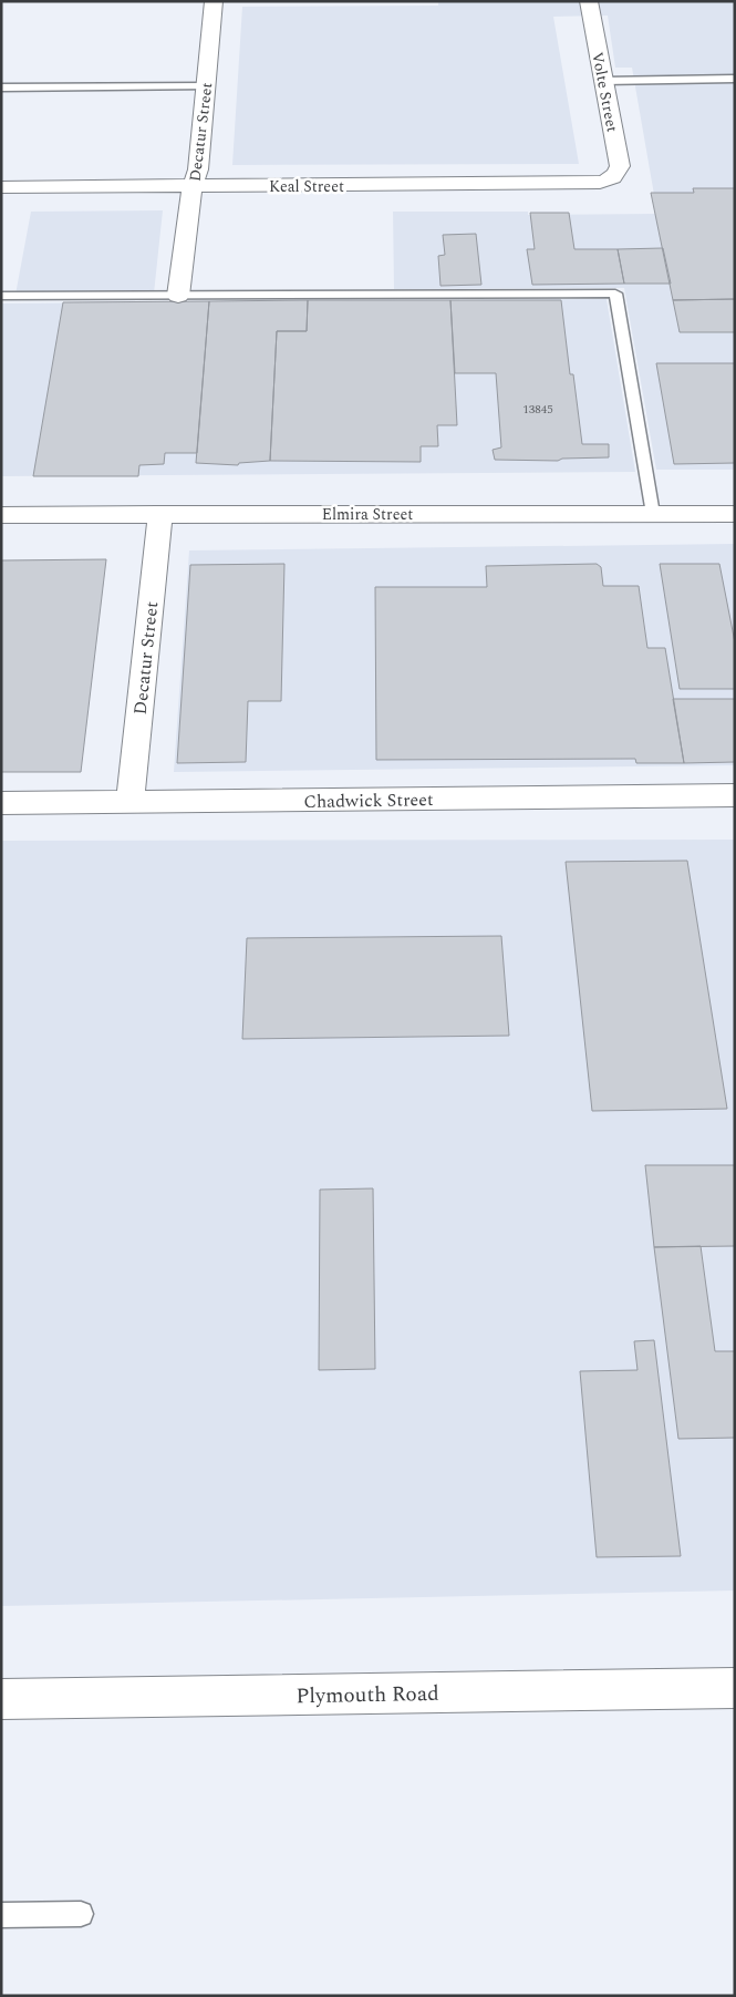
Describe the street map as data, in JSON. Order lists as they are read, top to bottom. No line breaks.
{"streets":{"street":["Volte Street","Decatur Street","Keal Street","Elmira Street","Chadwick Street","Plymouth Road"]},"crossings":[["Volte Street","Keal Street"],["Decatur Street","Keal Street"],["Decatur Street","Elmira Street"],["Decatur Street","Chadwick Street"]],"house_numbers":["13845"]}
